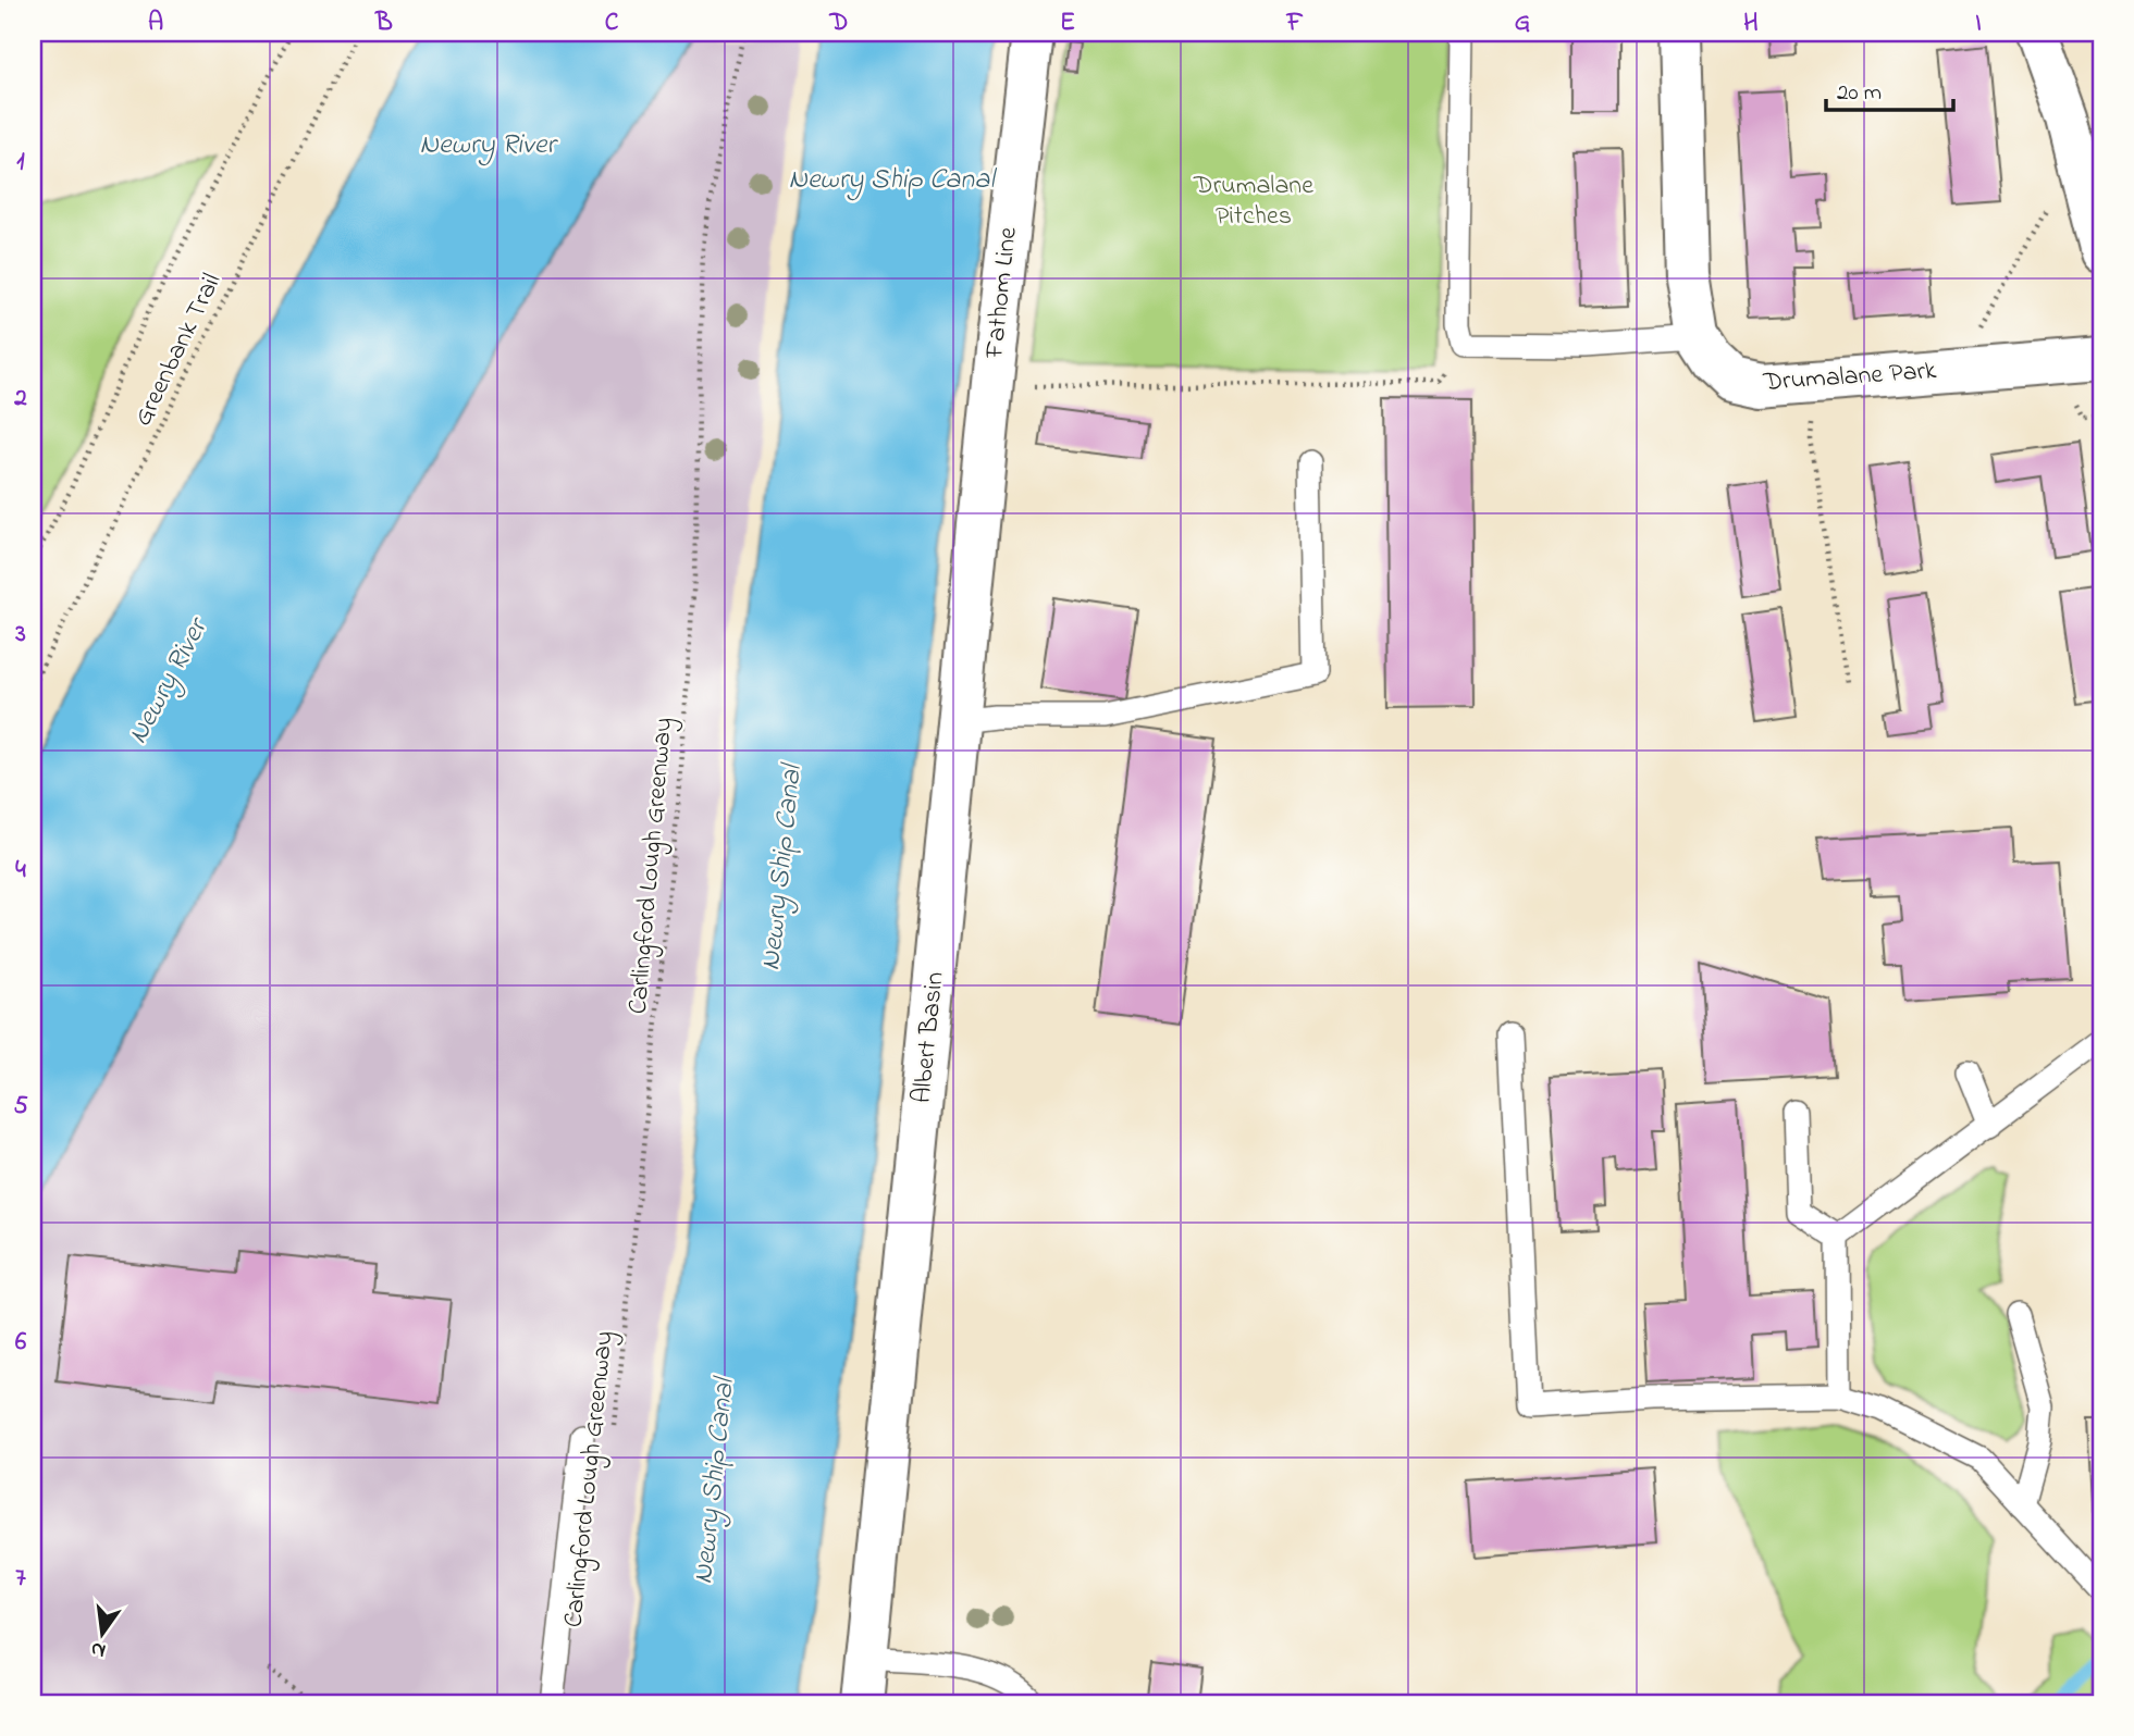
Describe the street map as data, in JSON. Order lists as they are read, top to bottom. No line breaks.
{"streets":{"street":["Fathom Line","Drumalane Park","Albert Basin"],"path":["Greenbank Trail","Carlingford Lough Greenway"]},"crossings":[["Fathom Line","Albert Basin"]],"water":["Newry River","Newry Ship Canal"],"parks":["Drumalane Pitches"],"scale_bar":"20 m","north":"bottom","grid":{"columns":["A","B","C","D","E","F","G","H","I"],"rows":["1","2","3","4","5","6","7"]}}
